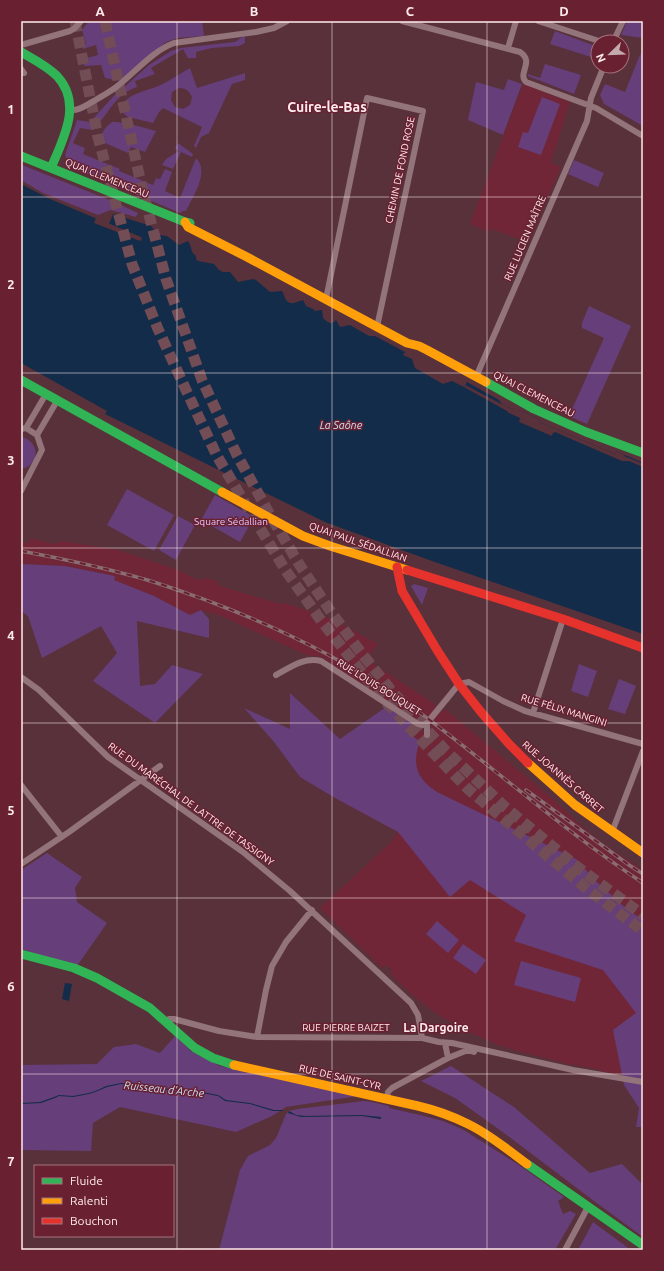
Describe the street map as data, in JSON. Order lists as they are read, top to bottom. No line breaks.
{"streets":{"main road":["QUAI CLEMENCEAU","QUAI PAUL SÉDALLIAN","RUE JOANNÈS CARRET","RUE DE SAINT-CYR"],"street":["CHEMIN DE FOND ROSE","RUE LUCIEN MAÎTRE","RUE LOUIS BOUQUET","RUE FÉLIX MANGINI","RUE DU MARÉCHAL DE LATTRE DE TASSIGNY","RUE PIERRE BAIZET"]},"crossings":[["CHEMIN DE FOND ROSE","QUAI CLEMENCEAU"],["QUAI CLEMENCEAU","RUE LUCIEN MAÎTRE"],["QUAI PAUL SÉDALLIAN","RUE JOANNÈS CARRET"],["RUE LOUIS BOUQUET","RUE FÉLIX MANGINI"],["RUE LOUIS BOUQUET","RUE JOANNÈS CARRET"],["RUE FÉLIX MANGINI","RUE JOANNÈS CARRET"],["RUE DU MARÉCHAL DE LATTRE DE TASSIGNY","RUE PIERRE BAIZET"],["RUE PIERRE BAIZET","RUE DE SAINT-CYR"]],"districts":["Cuire-le-Bas","La Dargoire"],"water":["La Saône","Ruisseau d'Arche"],"parks":["Square Sédallian"],"legend":["Fluide","Ralenti","Bouchon"],"north":"bottom left","grid":{"columns":["A","B","C","D"],"rows":["1","2","3","4","5","6","7"]}}
